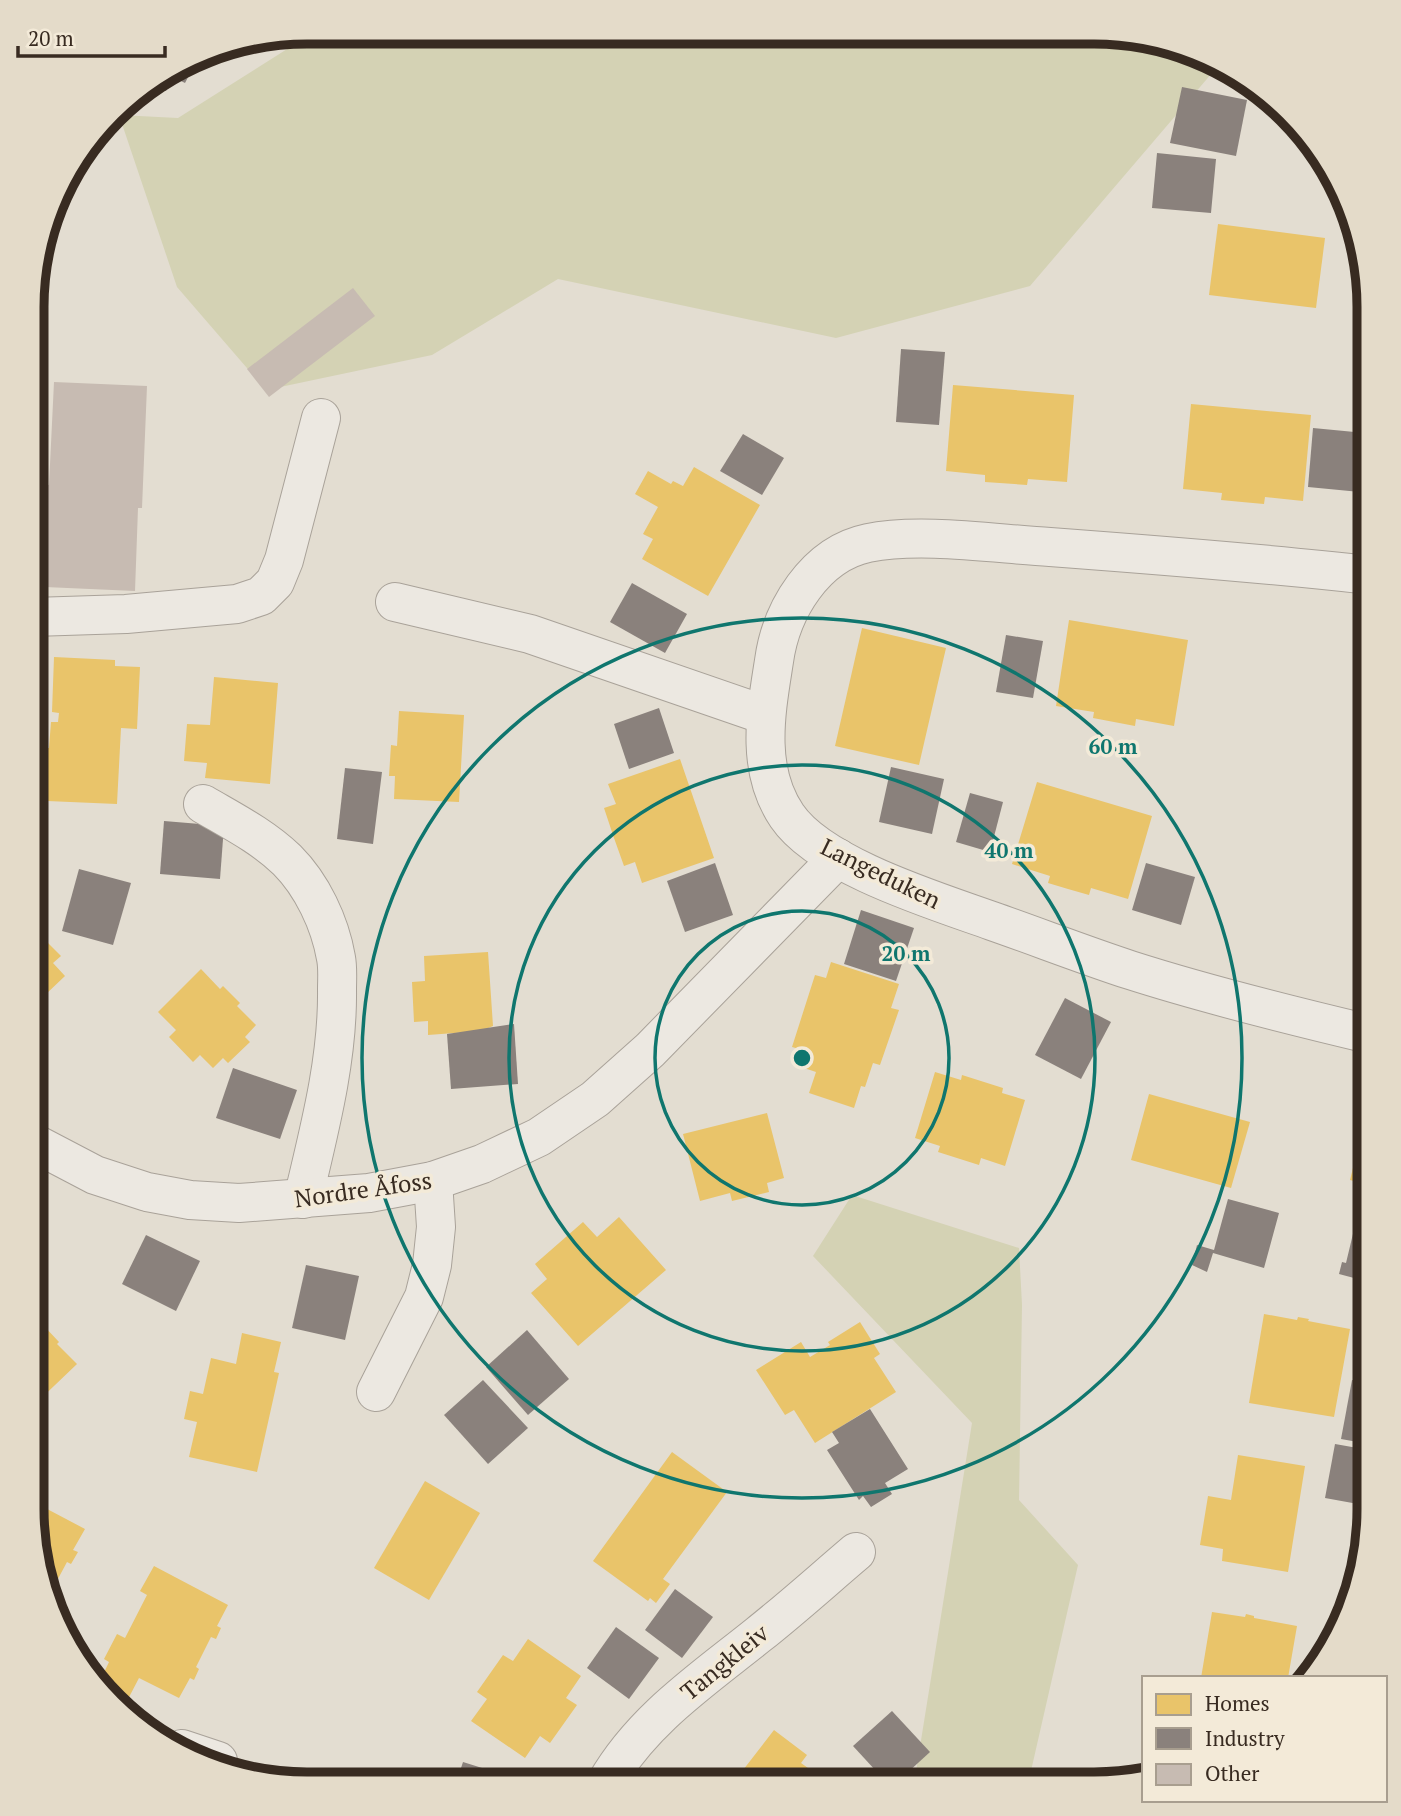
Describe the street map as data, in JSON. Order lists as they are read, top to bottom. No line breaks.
{"streets":{"street":["Langeduken","Nordre Åfoss","Tangkleiv"]},"crossings":[["Langeduken","Nordre Åfoss"]],"legend":["Homes","Industry","Other"],"scale_bar":"20 m","rings":["60 m","40 m","20 m"]}
